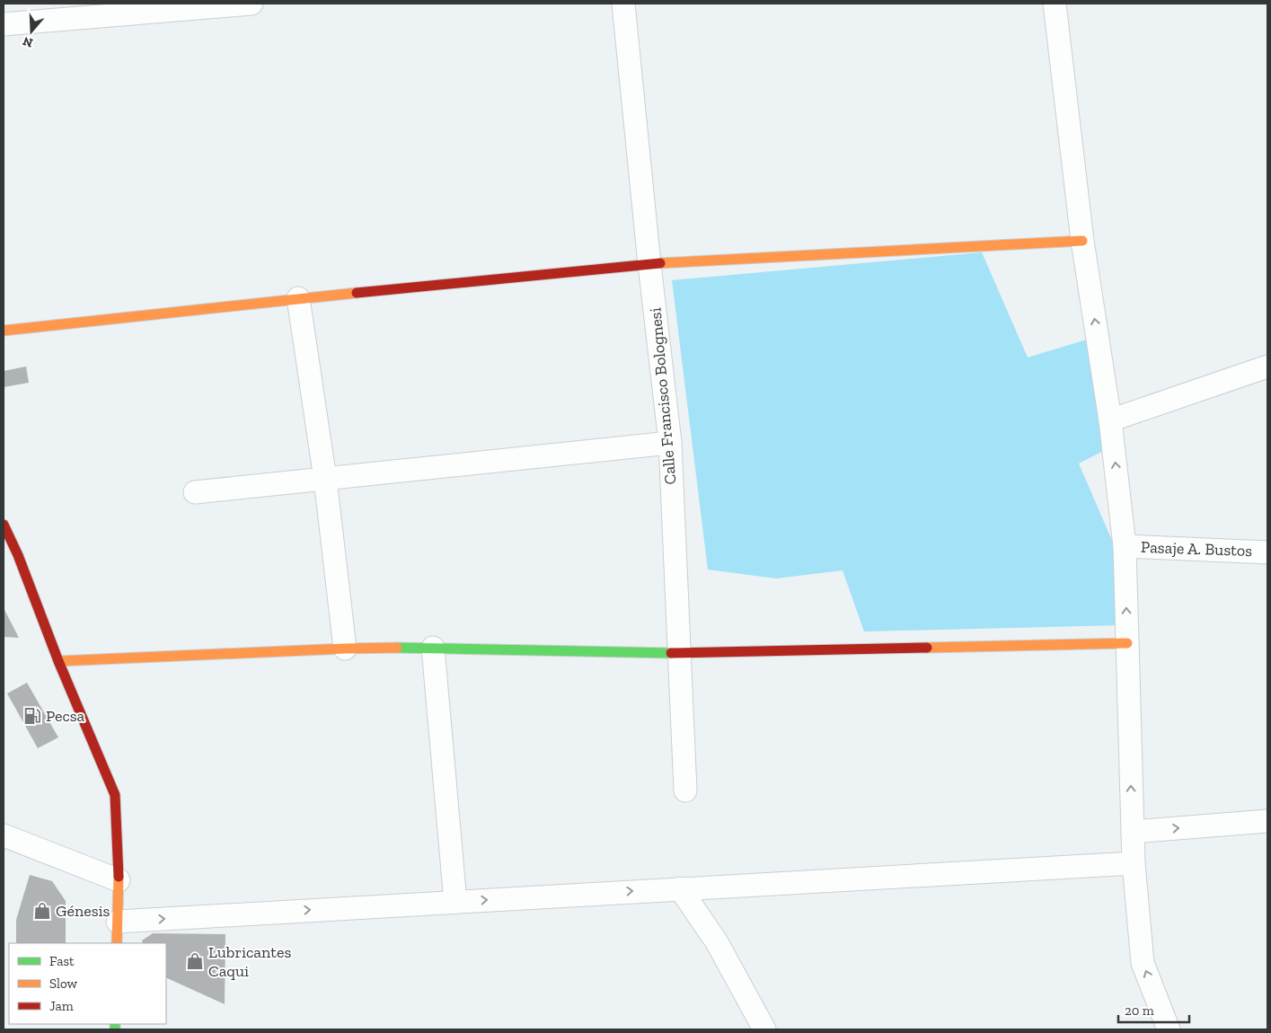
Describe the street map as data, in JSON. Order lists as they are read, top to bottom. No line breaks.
{"streets":{"street":["Calle Francisco Bolognesi","Pasaje A. Bustos"]},"places":{"fuel station":["Pecsa"],"shop":["Génesis","Lubricantes Caqui"]},"legend":["Fast","Slow","Jam"],"scale_bar":"20 m","north":"bottom"}
